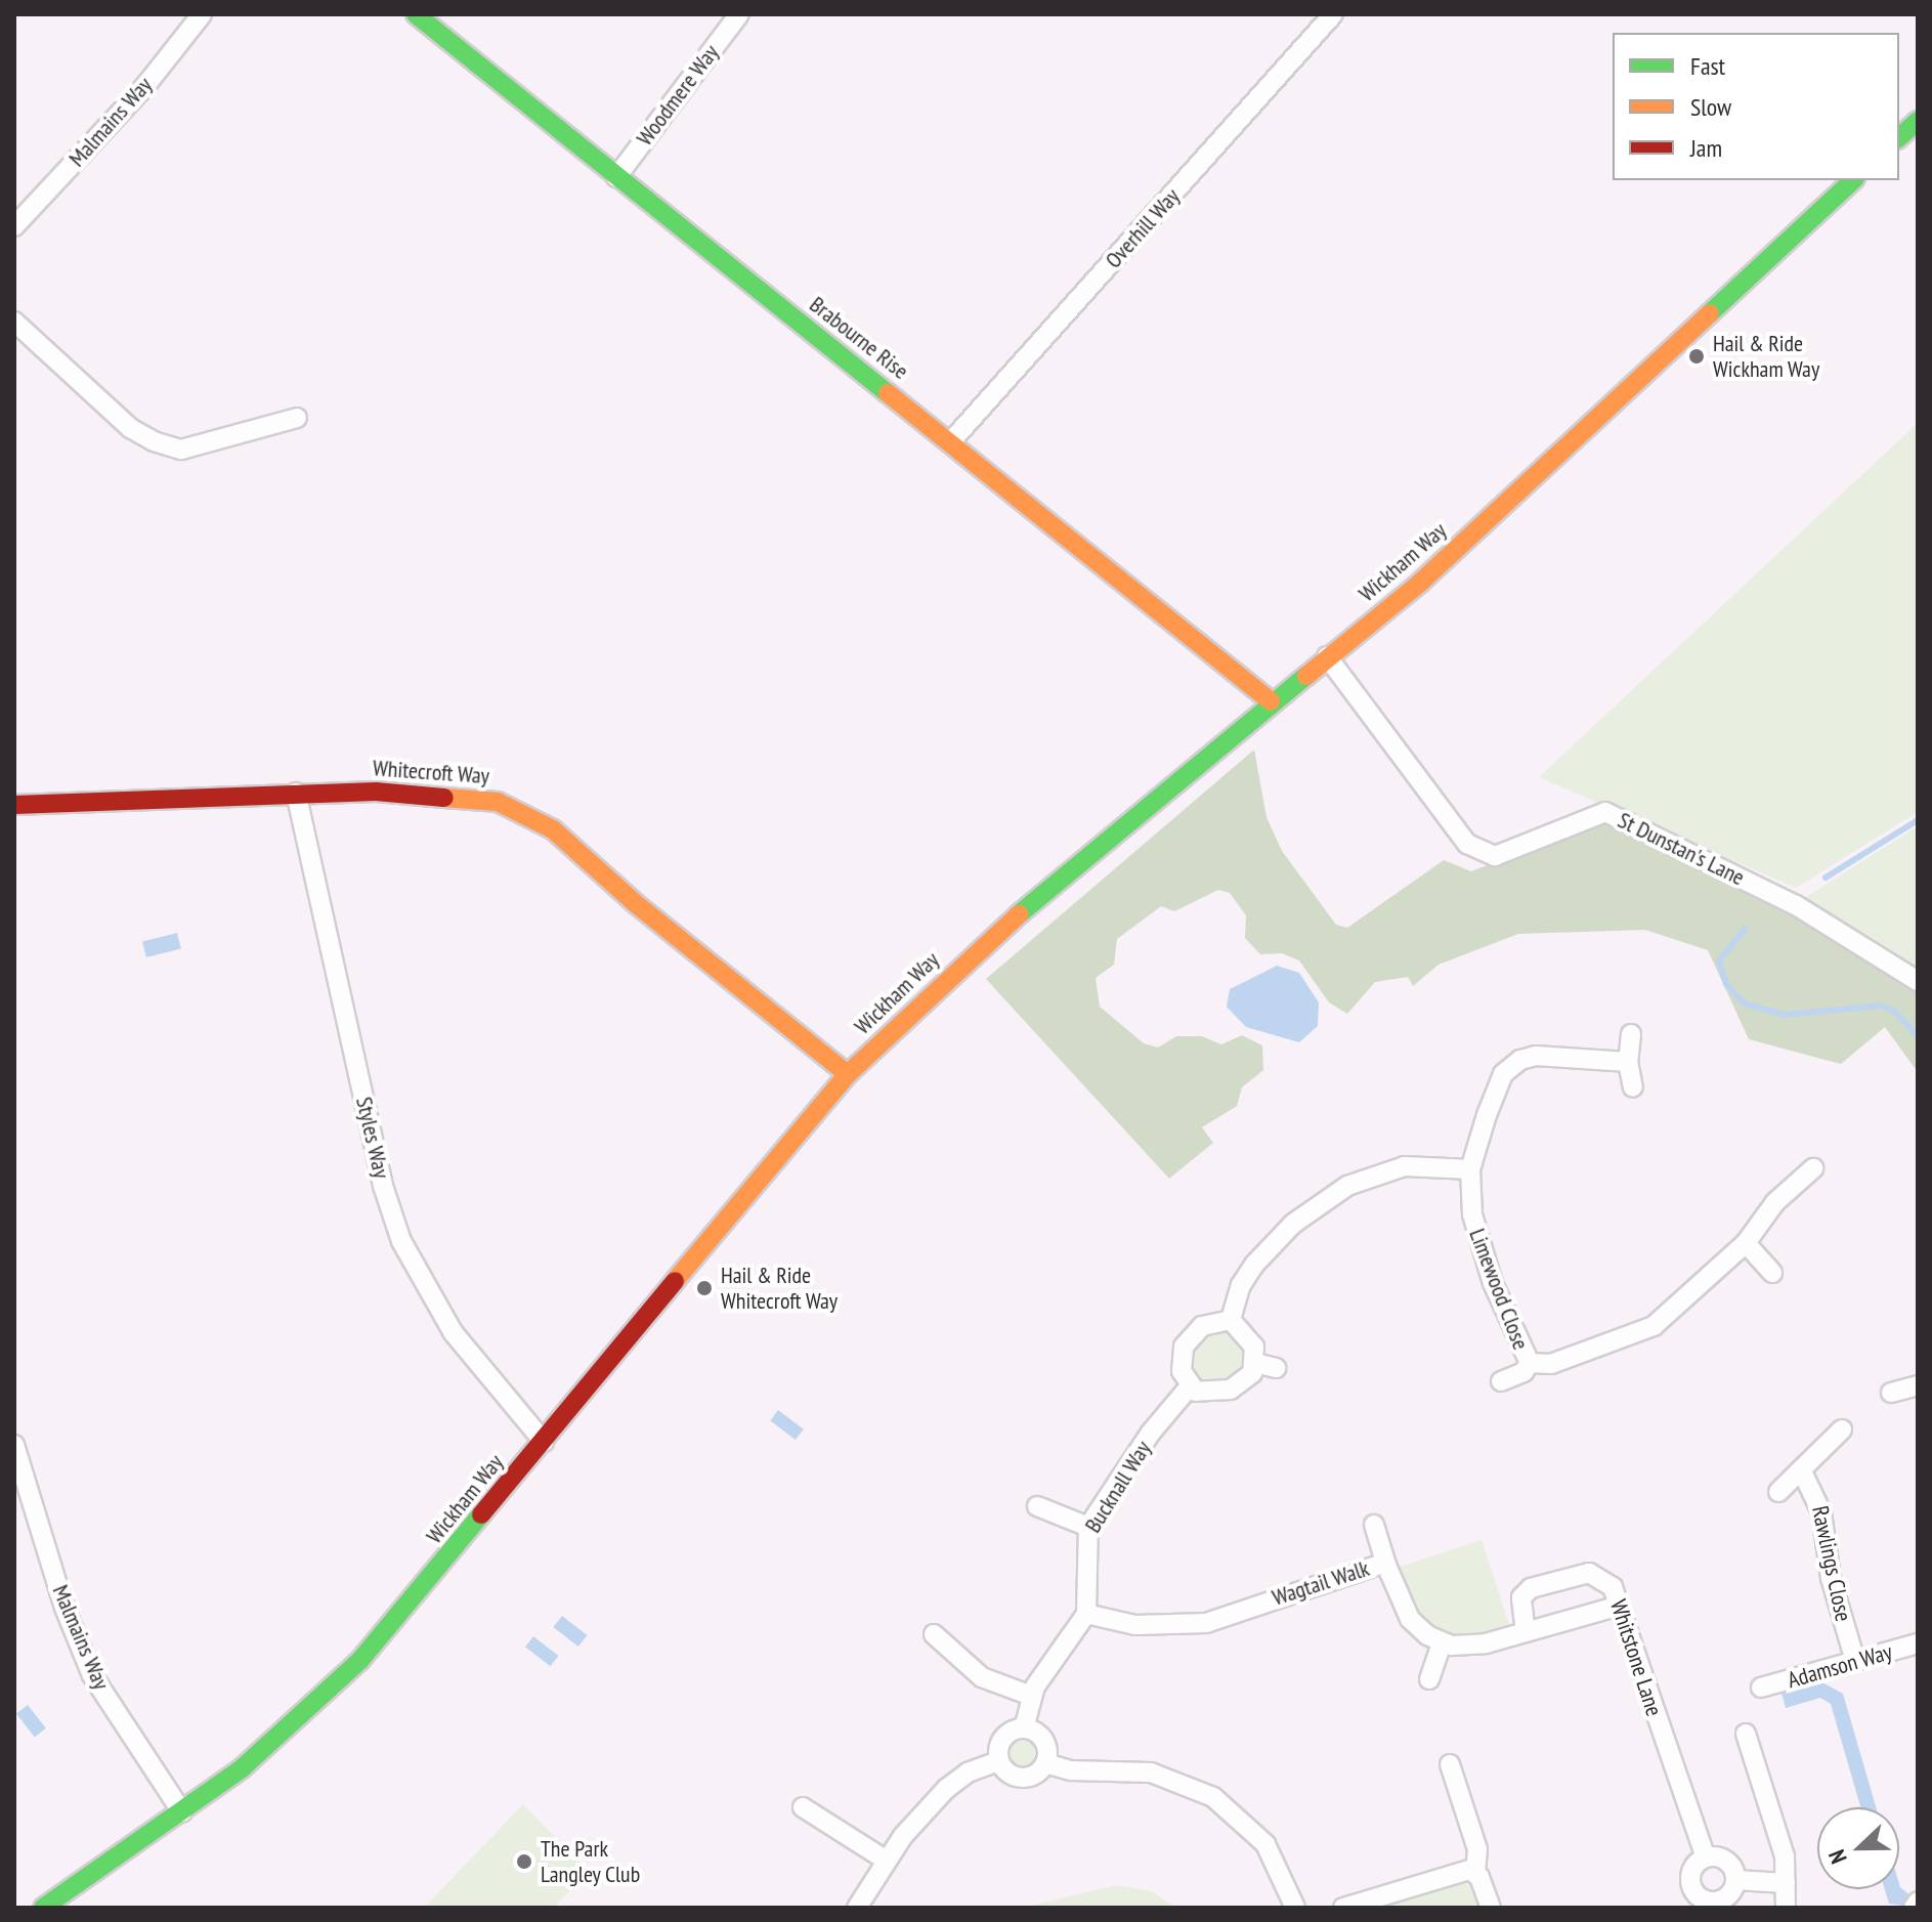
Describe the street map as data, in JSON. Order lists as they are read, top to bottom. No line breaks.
{"streets":{"street":["Woodmere Way","Malmains Way","Overhill Way","Brabourne Rise","Wickham Way","Whitecroft Way","St Dunstan's Lane","Styles Way","Limewood Close","Bucknall Way","Rawlings Close","Wagtail Walk","Whitstone Lane","Adamson Way"]},"crossings":[["Woodmere Way","Brabourne Rise"],["Malmains Way","Wickham Way"],["Overhill Way","Brabourne Rise"],["Brabourne Rise","Wickham Way"],["Wickham Way","Whitecroft Way"],["Wickham Way","St Dunstan's Lane"],["Wickham Way","Styles Way"],["Whitecroft Way","Styles Way"],["Bucknall Way","Wagtail Walk"],["Rawlings Close","Adamson Way"]],"places":["Hail & Ride Wickham Way","Hail & Ride Whitecroft Way","The Park Langley Club"],"legend":["Fast","Slow","Jam"],"north":"left"}
